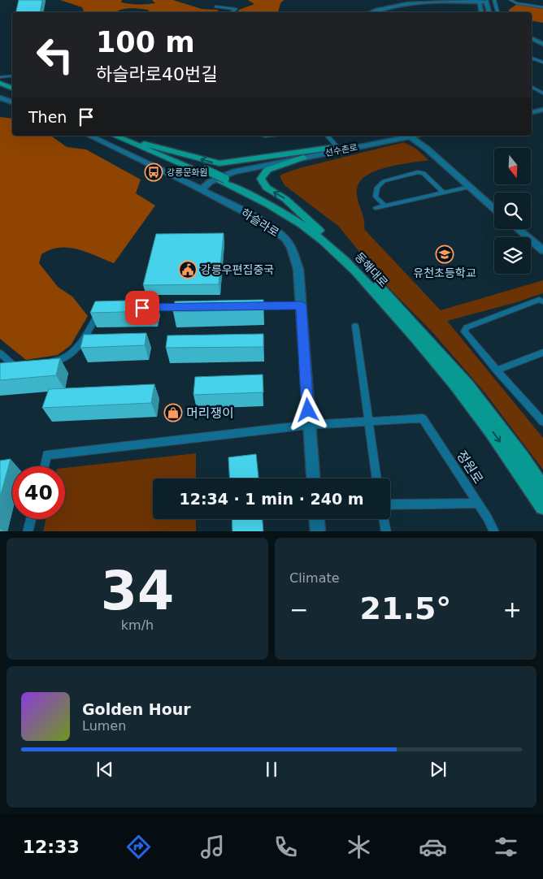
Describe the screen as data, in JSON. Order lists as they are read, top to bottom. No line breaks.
{"streets":{"main road":["동해대로"],"street":["선수촌로","하슬라로","정원로"]},"crossings":[["선수촌로","하슬라로"]],"places":{"bus stop":["강릉문화원"],"school or university":["유천초등학교"],"public building":["강릉우편집중국"],"shop":["머리쟁이"]},"north":"bottom","page":{"turn":["100 m","하슬라로40번길"],"then":"Then","limit":"40","trip":"12:34 · 1 min · 240 m","tile":[["34","km/h"],"Climate"],"heat":["−","21.5°","+"],"song":["Golden Hour","Lumen"],"tabs":"12:33"}}
